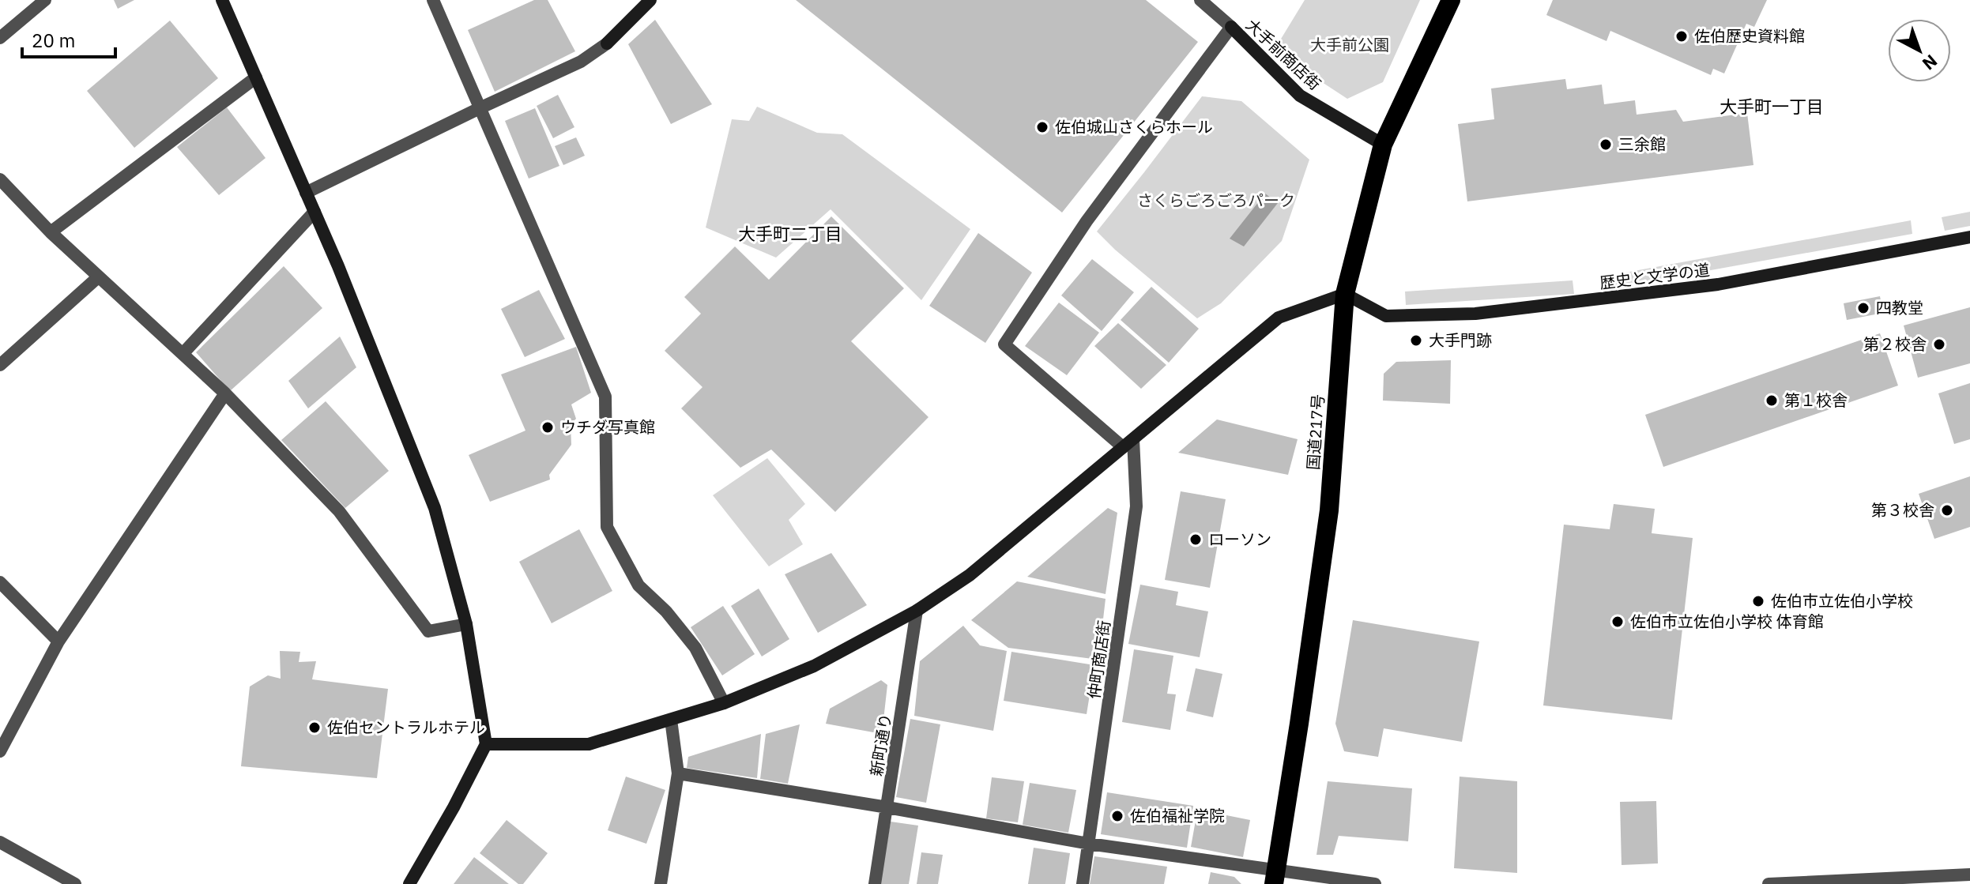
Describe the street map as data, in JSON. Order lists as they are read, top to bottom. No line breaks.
{"streets":{"highway":["国道217号"],"street":["大手前商店街","歴史と文学の道","仲町商店街","新町通り"]},"crossings":[["大手前商店街","国道217号"],["歴史と文学の道","国道217号"]],"districts":["大手町一丁目","大手町二丁目"],"parks":["大手前公園","さくらごろごろパーク"],"places":["佐伯歴史資料館","佐伯城山さくらホール","三余館","四教堂","大手門跡","第２校舎","第１校舎","ウチダ写真館","第３校舎","ローソン","佐伯市立佐伯小学校","佐伯市立佐伯小学校 体育館","佐伯セントラルホテル","佐伯福祉学院"],"scale_bar":"20 m","north":"bottom right"}
